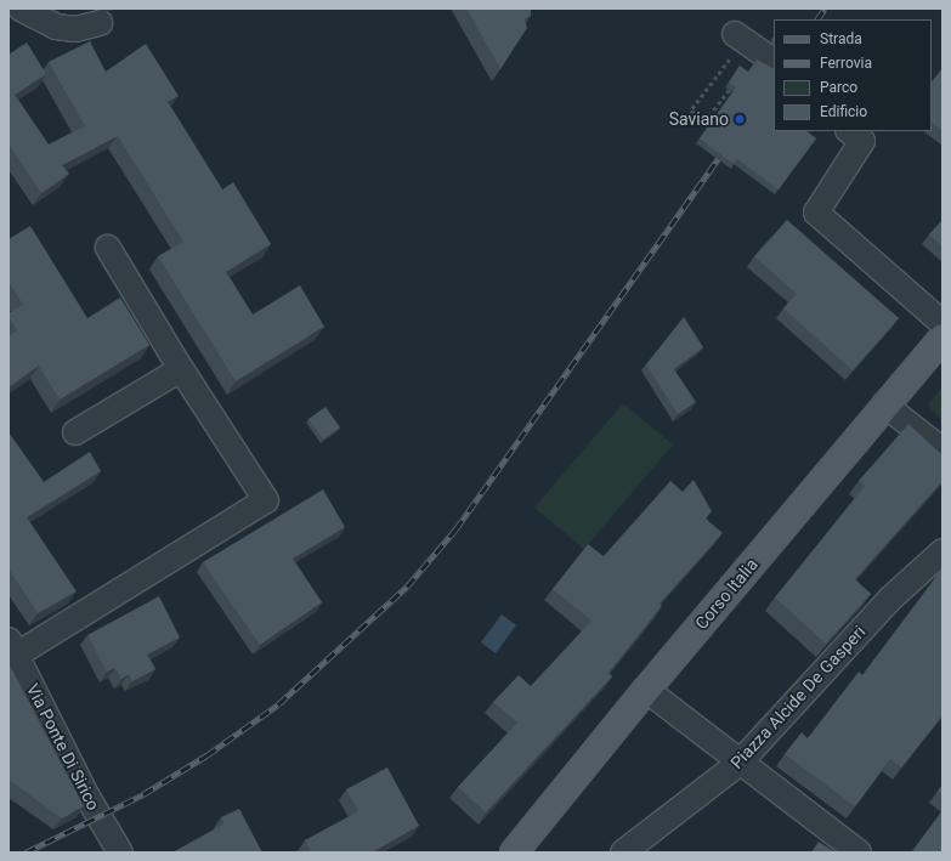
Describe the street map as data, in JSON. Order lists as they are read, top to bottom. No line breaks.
{"streets":{"main road":["Corso Italia"],"street":["Piazza Alcide De Gasperi","Via Ponte Di Sirico"]},"places":["Saviano"],"legend":["Strada","Ferrovia","Parco","Edificio"]}
